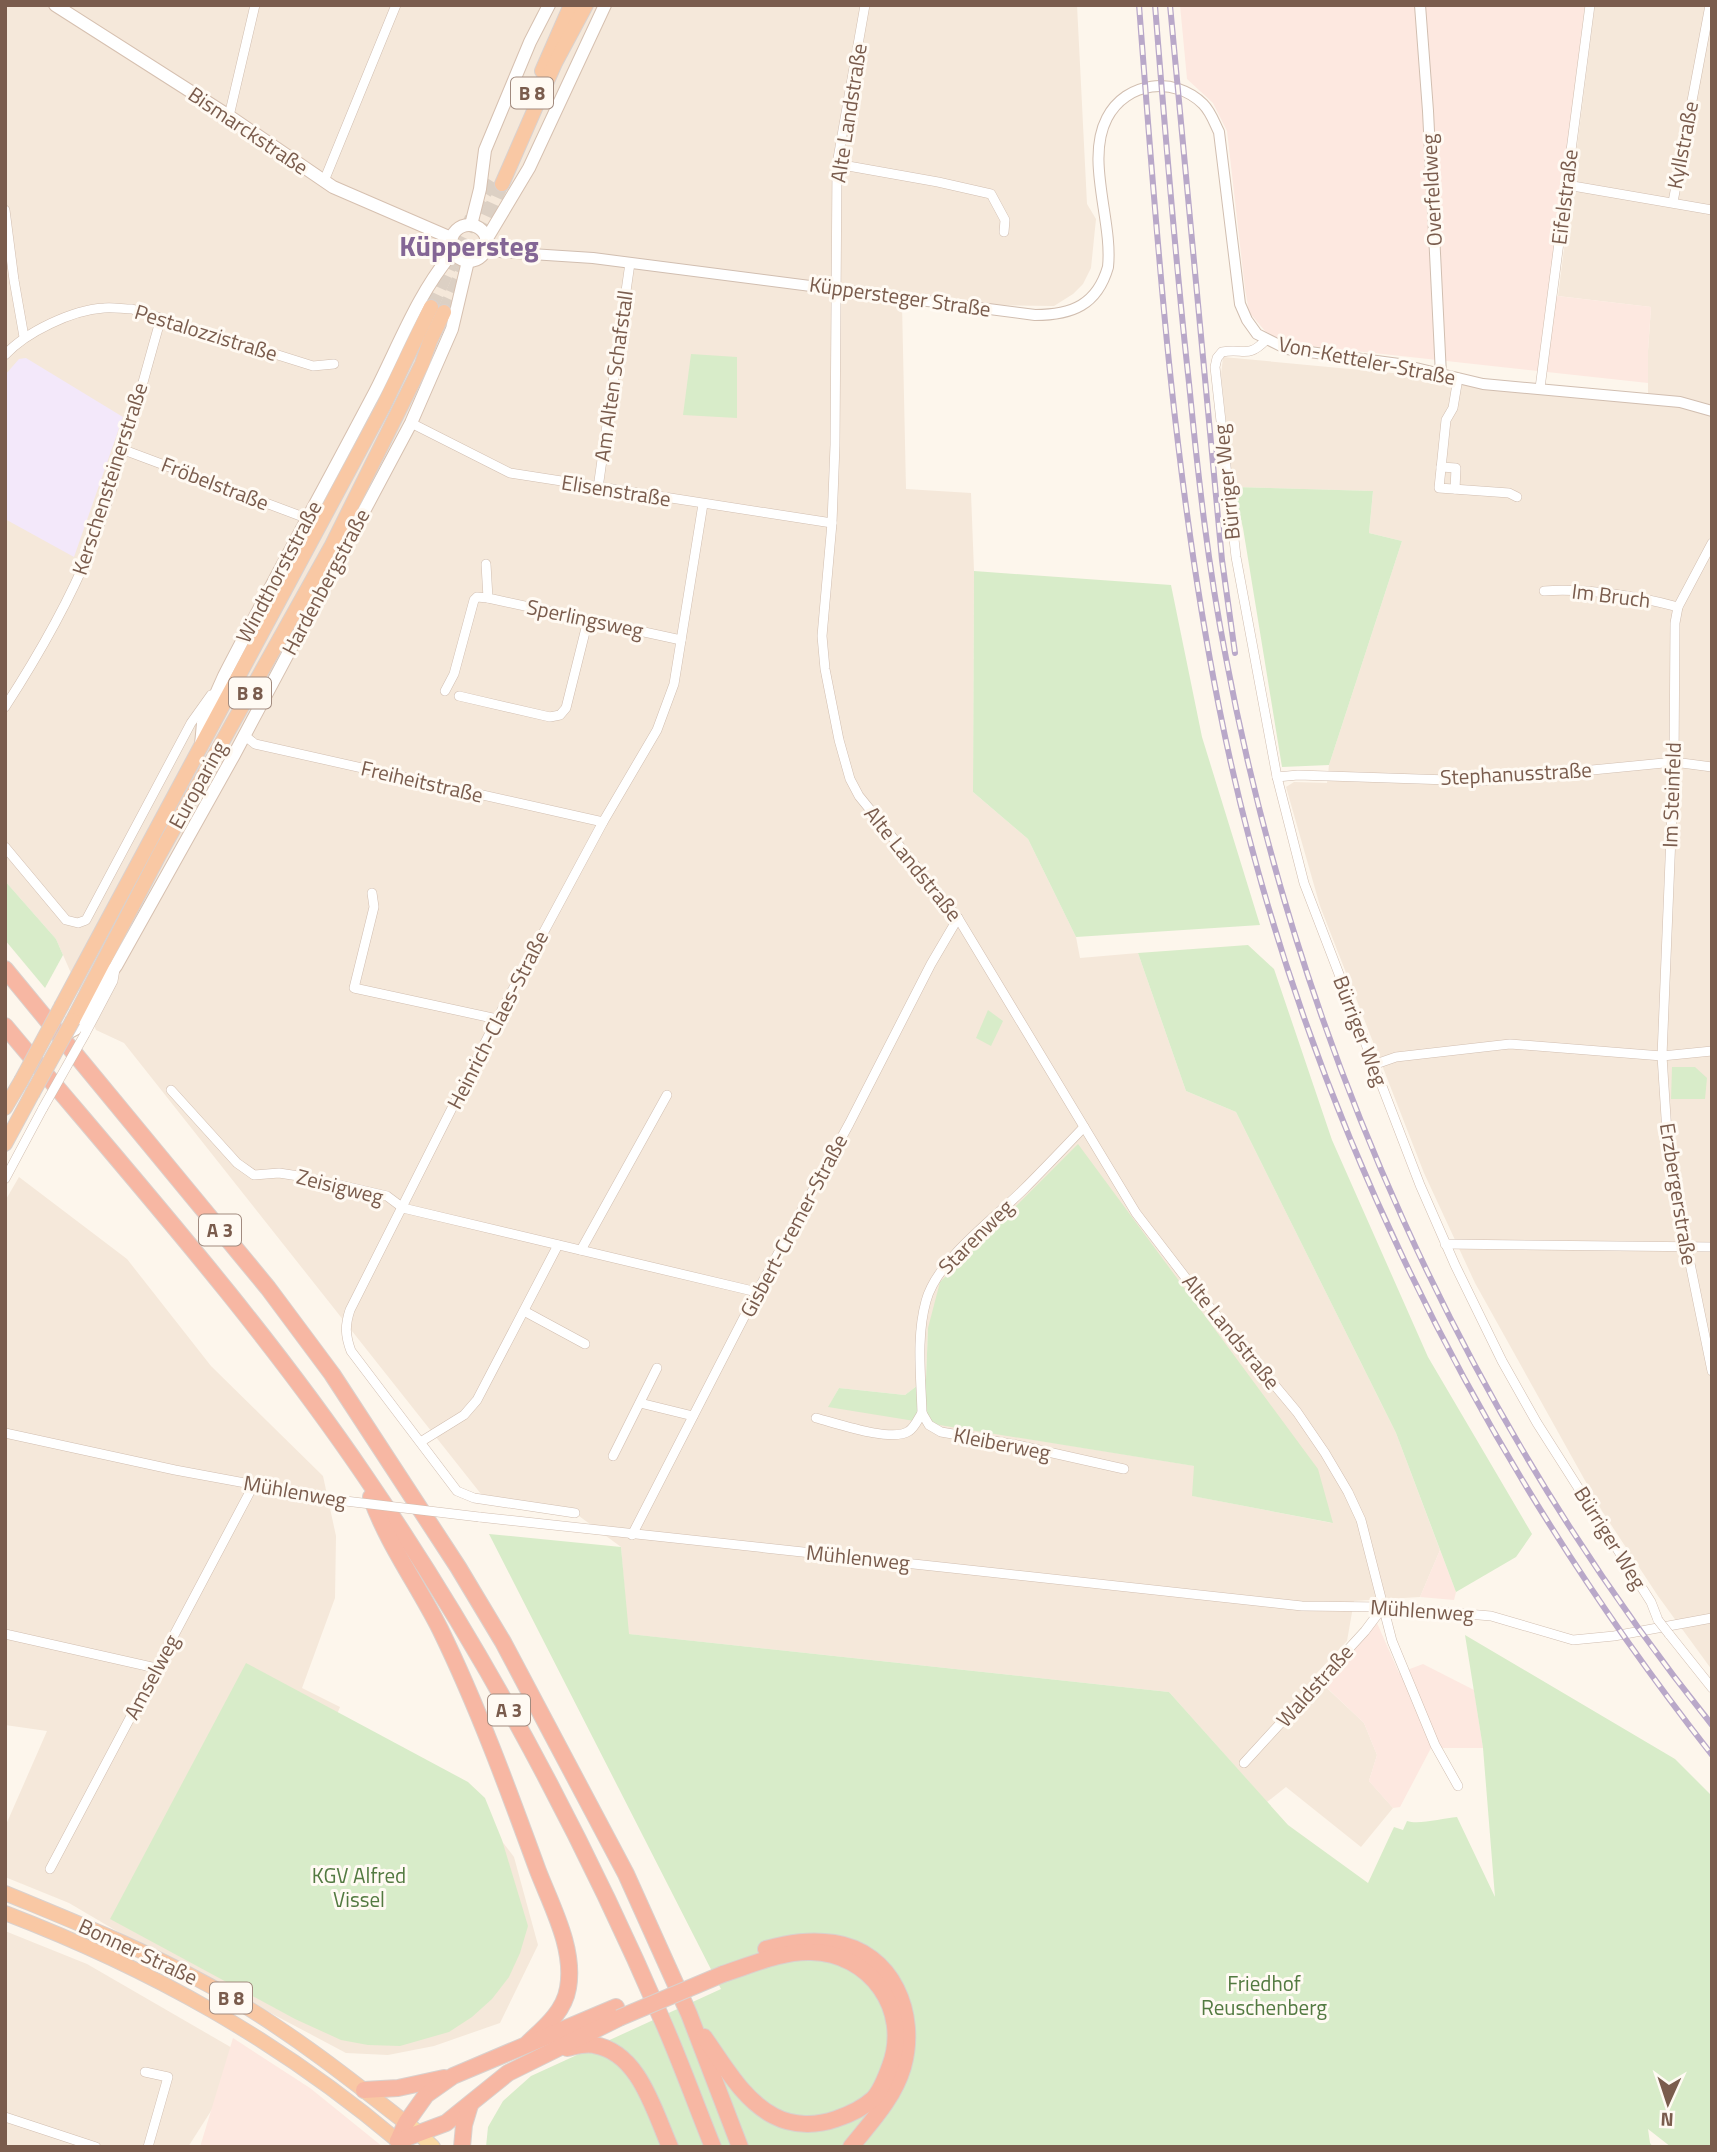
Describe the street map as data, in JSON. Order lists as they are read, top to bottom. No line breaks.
{"streets":{"highway":["B 8","Europaring","A 3","Bonner Straße"],"main road":["Bismarckstraße","Windthorststraße","Hardenbergstraße"],"street":["Alte Landstraße","Kyllstraße","Overfeldweg","Eifelstraße","Küppersteger Straße","Pestalozzistraße","Von-Ketteler-Straße","Am Alten Schafstall","Kerschensteinerstraße","Bürriger Weg","Fröbelstraße","Elisenstraße","Im Bruch","Sperlingsweg","Stephanusstraße","Freiheitstraße","Im Steinfeld","Heinrich-Claes-Straße","Zeisigweg","Erzbergerstraße","Gisbert-Cremer-Straße","Starenweg","Kleiberweg","Mühlenweg","Amselweg","Waldstraße"]},"crossings":[["Alte Landstraße","Küppersteger Straße"],["Alte Landstraße","Elisenstraße"],["Alte Landstraße","Gisbert-Cremer-Straße"],["Alte Landstraße","Starenweg"],["Alte Landstraße","Mühlenweg"],["Alte Landstraße","Waldstraße"],["Bismarckstraße","Küppersteger Straße"],["Bismarckstraße","Windthorststraße"],["Bismarckstraße","Hardenbergstraße"],["Overfeldweg","Von-Ketteler-Straße"],["Eifelstraße","Von-Ketteler-Straße"],["Küppersteger Straße","Von-Ketteler-Straße"],["Küppersteger Straße","Am Alten Schafstall"],["Küppersteger Straße","Windthorststraße"],["Küppersteger Straße","Hardenbergstraße"],["Pestalozzistraße","Kerschensteinerstraße"],["Von-Ketteler-Straße","Bürriger Weg"],["Am Alten Schafstall","Elisenstraße"],["Kerschensteinerstraße","Fröbelstraße"],["Bürriger Weg","Stephanusstraße"],["Fröbelstraße","Windthorststraße"],["Elisenstraße","Hardenbergstraße"],["Elisenstraße","Heinrich-Claes-Straße"],["Windthorststraße","Hardenbergstraße"],["Hardenbergstraße","Freiheitstraße"],["Hardenbergstraße","Europaring"],["Im Bruch","Im Steinfeld"],["Sperlingsweg","Heinrich-Claes-Straße"],["Stephanusstraße","Im Steinfeld"],["Freiheitstraße","Heinrich-Claes-Straße"],["Im Steinfeld","Erzbergerstraße"],["Heinrich-Claes-Straße","Zeisigweg"],["Zeisigweg","Gisbert-Cremer-Straße"],["Gisbert-Cremer-Straße","Mühlenweg"],["Starenweg","Kleiberweg"],["Mühlenweg","Amselweg"],["Mühlenweg","Waldstraße"]],"districts":["Küppersteg"],"parks":["KGV Alfred Vissel","Friedhof Reuschenberg"],"north":"bottom"}
